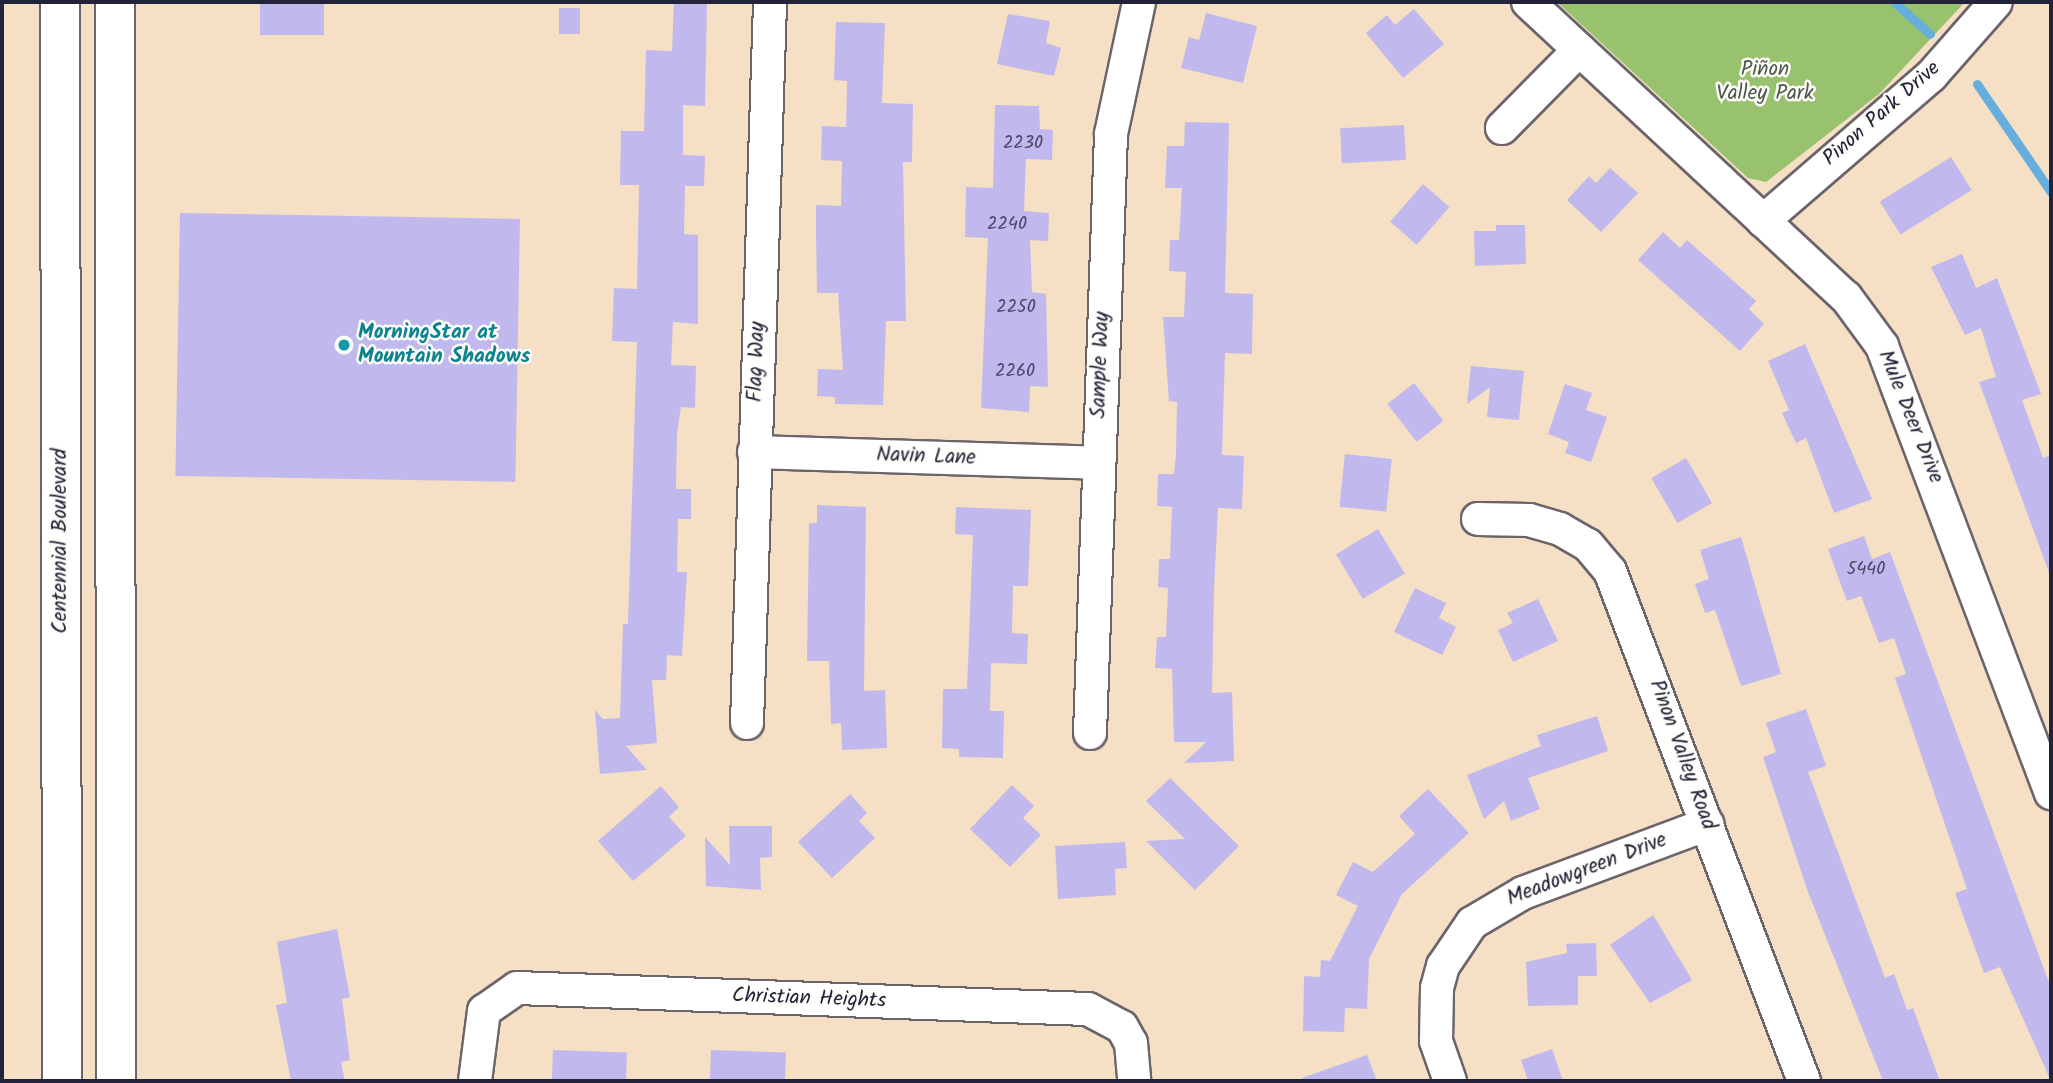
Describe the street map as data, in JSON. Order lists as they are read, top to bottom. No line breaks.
{"streets":{"main road":["Centennial Boulevard"],"street":["Pinon Park Drive","Flag Way","Sample Way","Mule Deer Drive","Navin Lane","Pinon Valley Road","Meadowgreen Drive","Christian Heights"]},"crossings":[["Pinon Park Drive","Mule Deer Drive"],["Flag Way","Navin Lane"],["Sample Way","Navin Lane"],["Pinon Valley Road","Meadowgreen Drive"]],"parks":["Piñon Valley Park"],"places":["MorningStar at Mountain Shadows"],"house_numbers":["2230","2240","2250","2260","5440"]}
